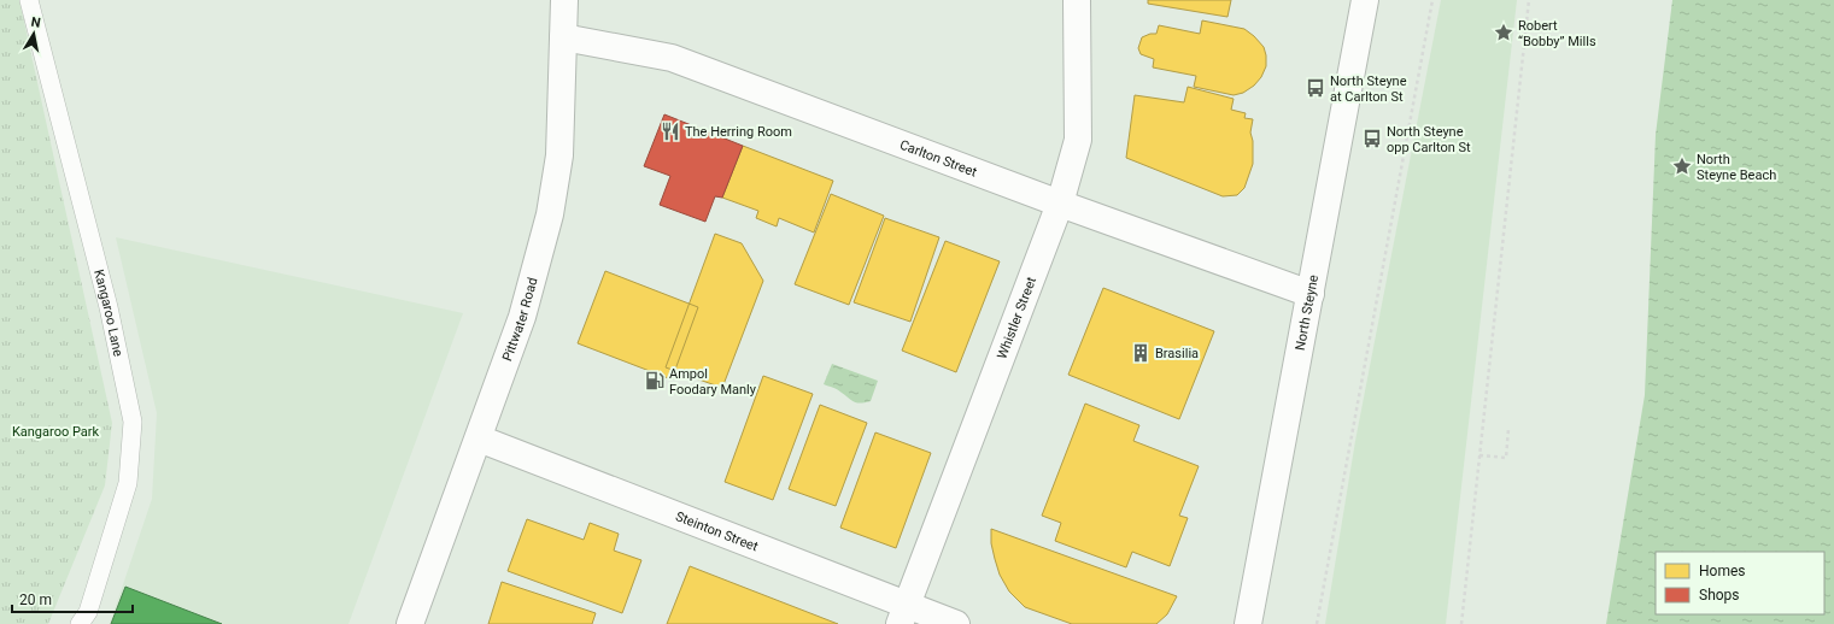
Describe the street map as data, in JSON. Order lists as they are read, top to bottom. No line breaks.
{"streets":{"street":["Carlton Street","North Steyne","Whistler Street","Pittwater Road","Steinton Street"],"lane":["Kangaroo Lane"]},"crossings":[["Carlton Street","North Steyne"],["Carlton Street","Whistler Street"],["Carlton Street","Pittwater Road"],["Whistler Street","Steinton Street"],["Pittwater Road","Steinton Street"]],"parks":["Kangaroo Park"],"places":{"place":["Robert “Bobby” Mills","North Steyne Beach"],"bus stop":["North Steyne at Carlton St","North Steyne opp Carlton St"],"restaurant":["The Herring Room"],"building":["Brasilia"],"fuel station":["Ampol Foodary Manly"]},"legend":["Homes","Shops"],"scale_bar":"20 m","north":"top"}
